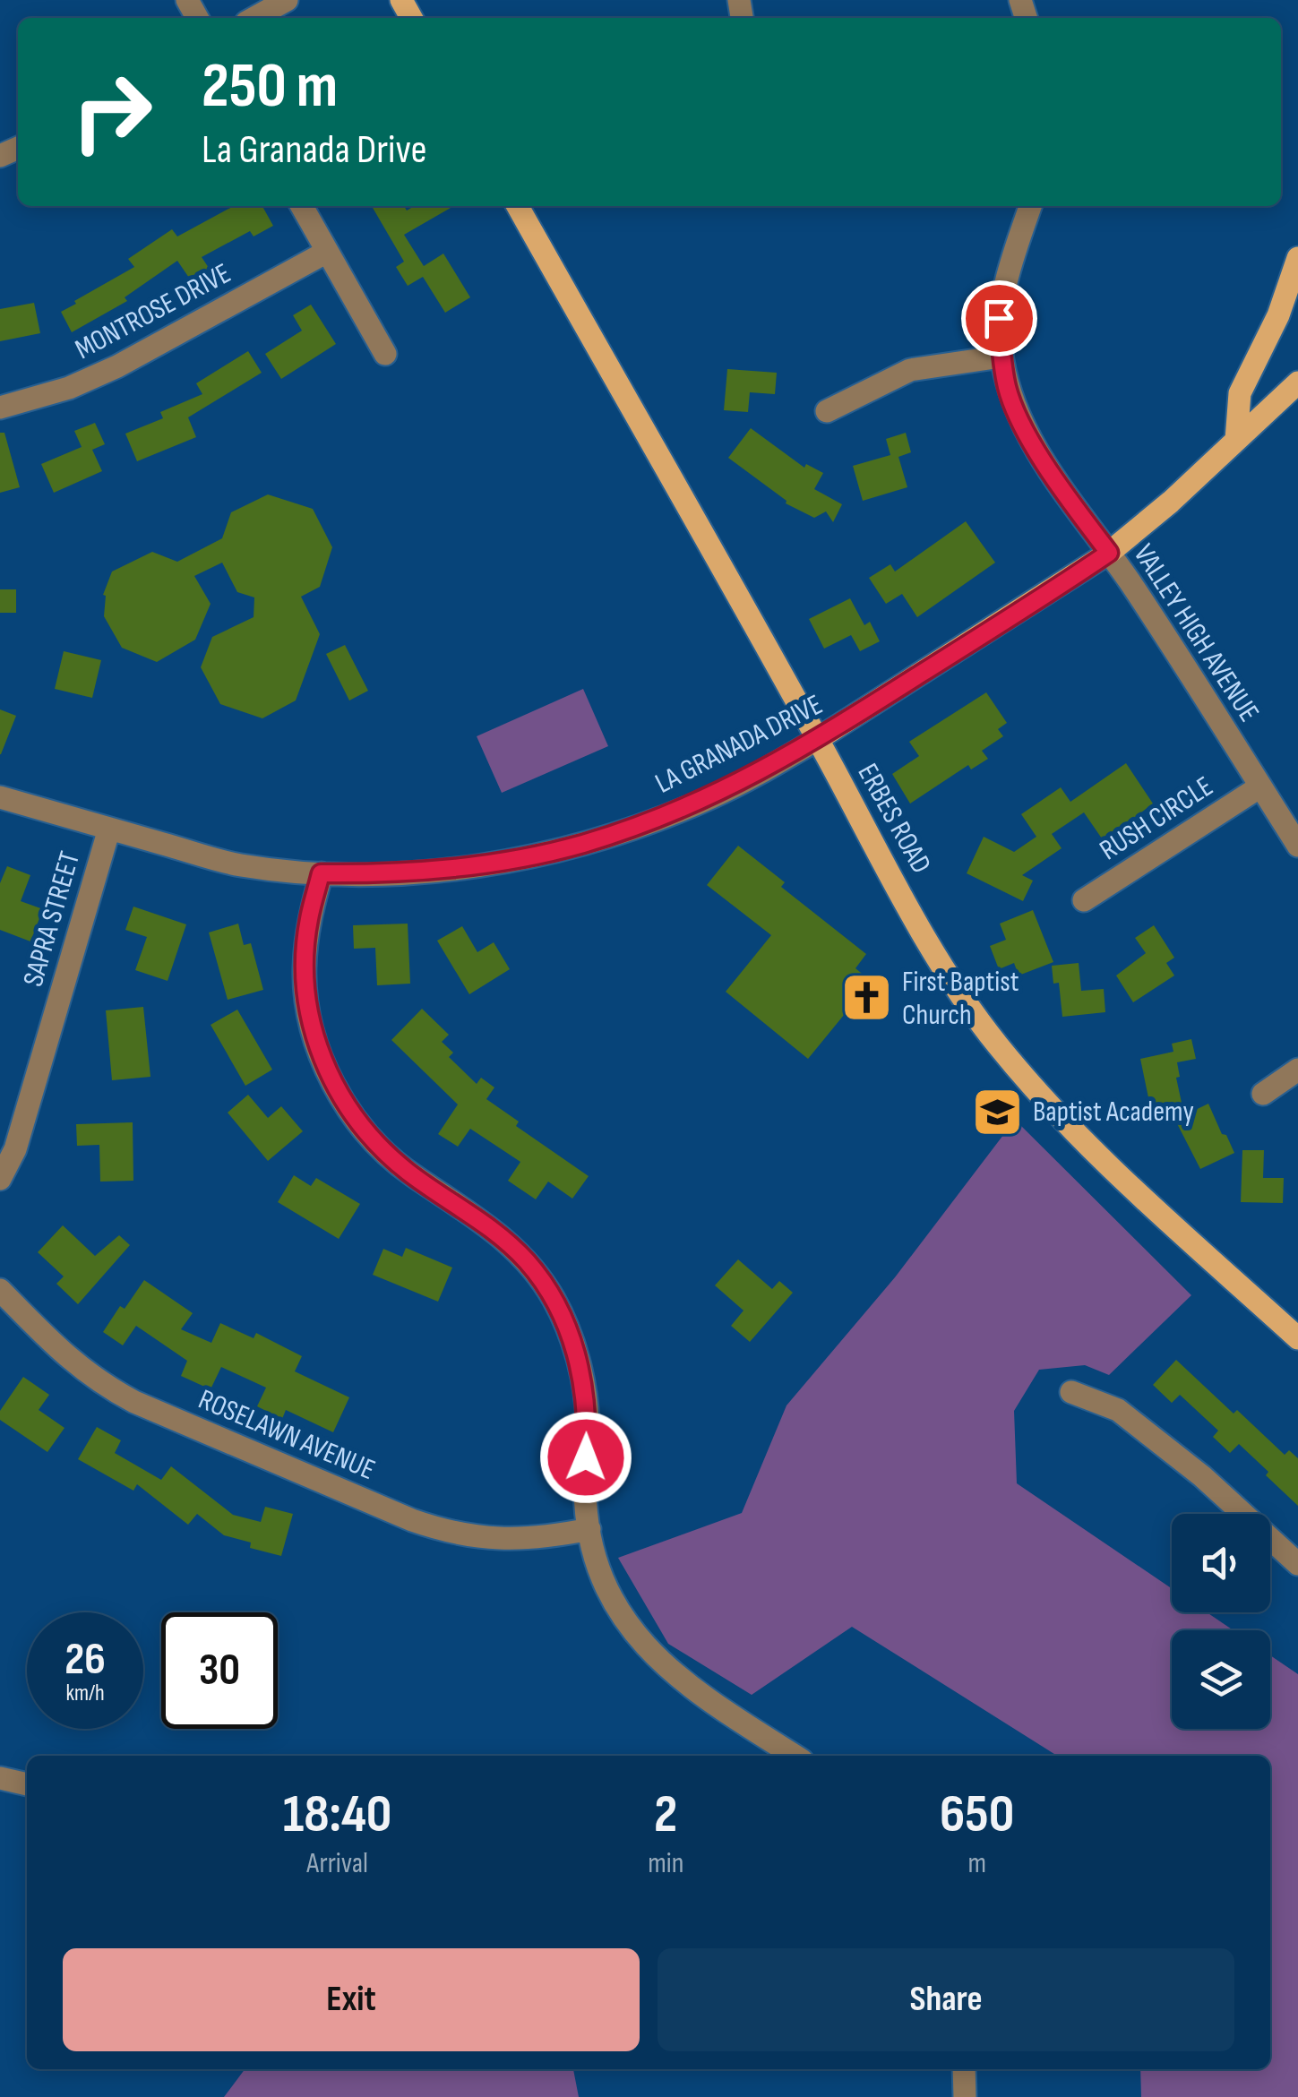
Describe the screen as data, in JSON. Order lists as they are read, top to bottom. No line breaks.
{"streets":{"main road":["LA GRANADA DRIVE","ERBES ROAD"],"street":["MONTROSE DRIVE","VALLEY HIGH AVENUE","RUSH CIRCLE","SAPRA STREET","ROSELAWN AVENUE"]},"crossings":[["VALLEY HIGH AVENUE","LA GRANADA DRIVE"],["VALLEY HIGH AVENUE","RUSH CIRCLE"],["LA GRANADA DRIVE","ERBES ROAD"],["LA GRANADA DRIVE","SAPRA STREET"]],"places":{"church":["First Baptist Church"],"school or university":["Baptist Academy"]},"page":{"turn":["250 m","La Granada Drive"],"speed":"26 km/h","limit":"30","eta":["18:40","Arrival","2","min","650","m"],"buttons":["Exit","Share"]}}
